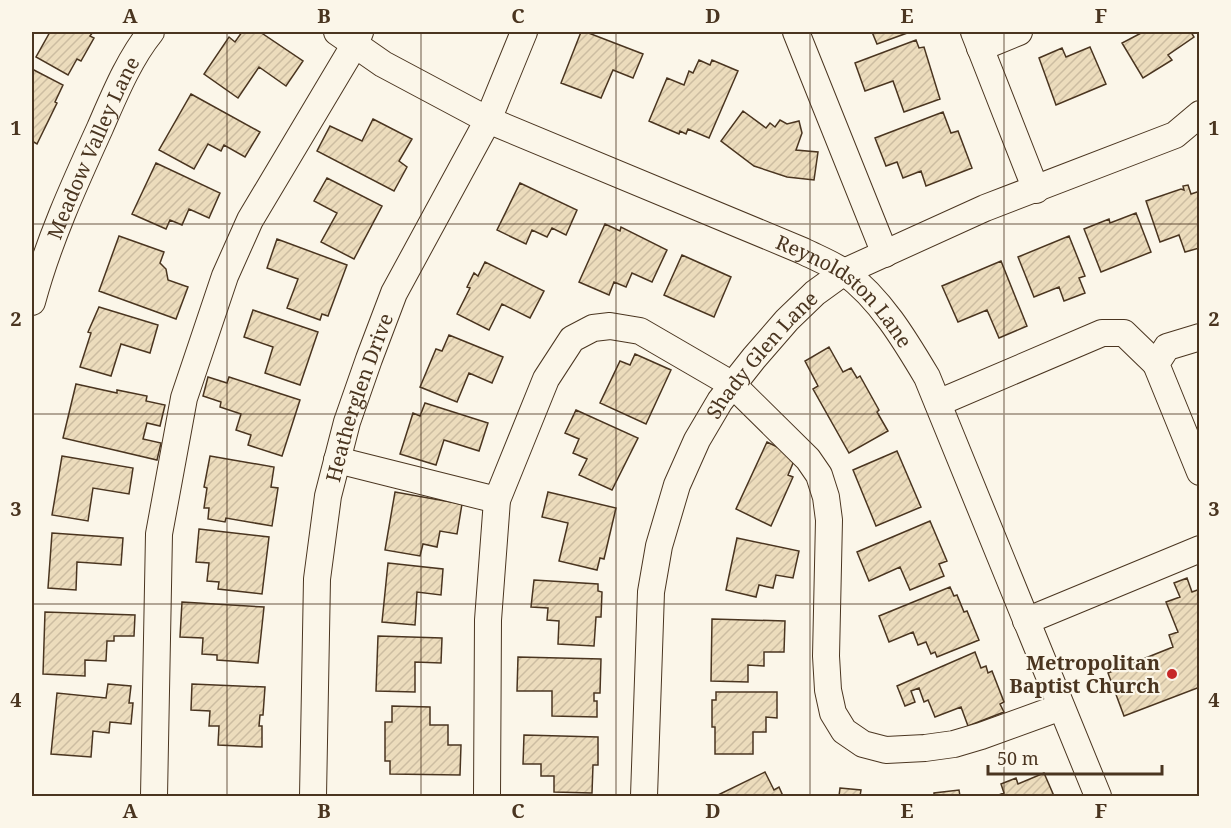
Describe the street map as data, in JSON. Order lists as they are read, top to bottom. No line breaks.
{"streets":{"street":["Meadow Valley Lane","Reynoldston Lane","Shady Glen Lane","Heatherglen Drive"]},"crossings":[["Reynoldston Lane","Shady Glen Lane"],["Reynoldston Lane","Heatherglen Drive"]],"places":["Metropolitan Baptist Church"],"scale_bar":"50 m","grid":{"columns":["A","B","C","D","E","F"],"rows":["1","2","3","4"]}}
